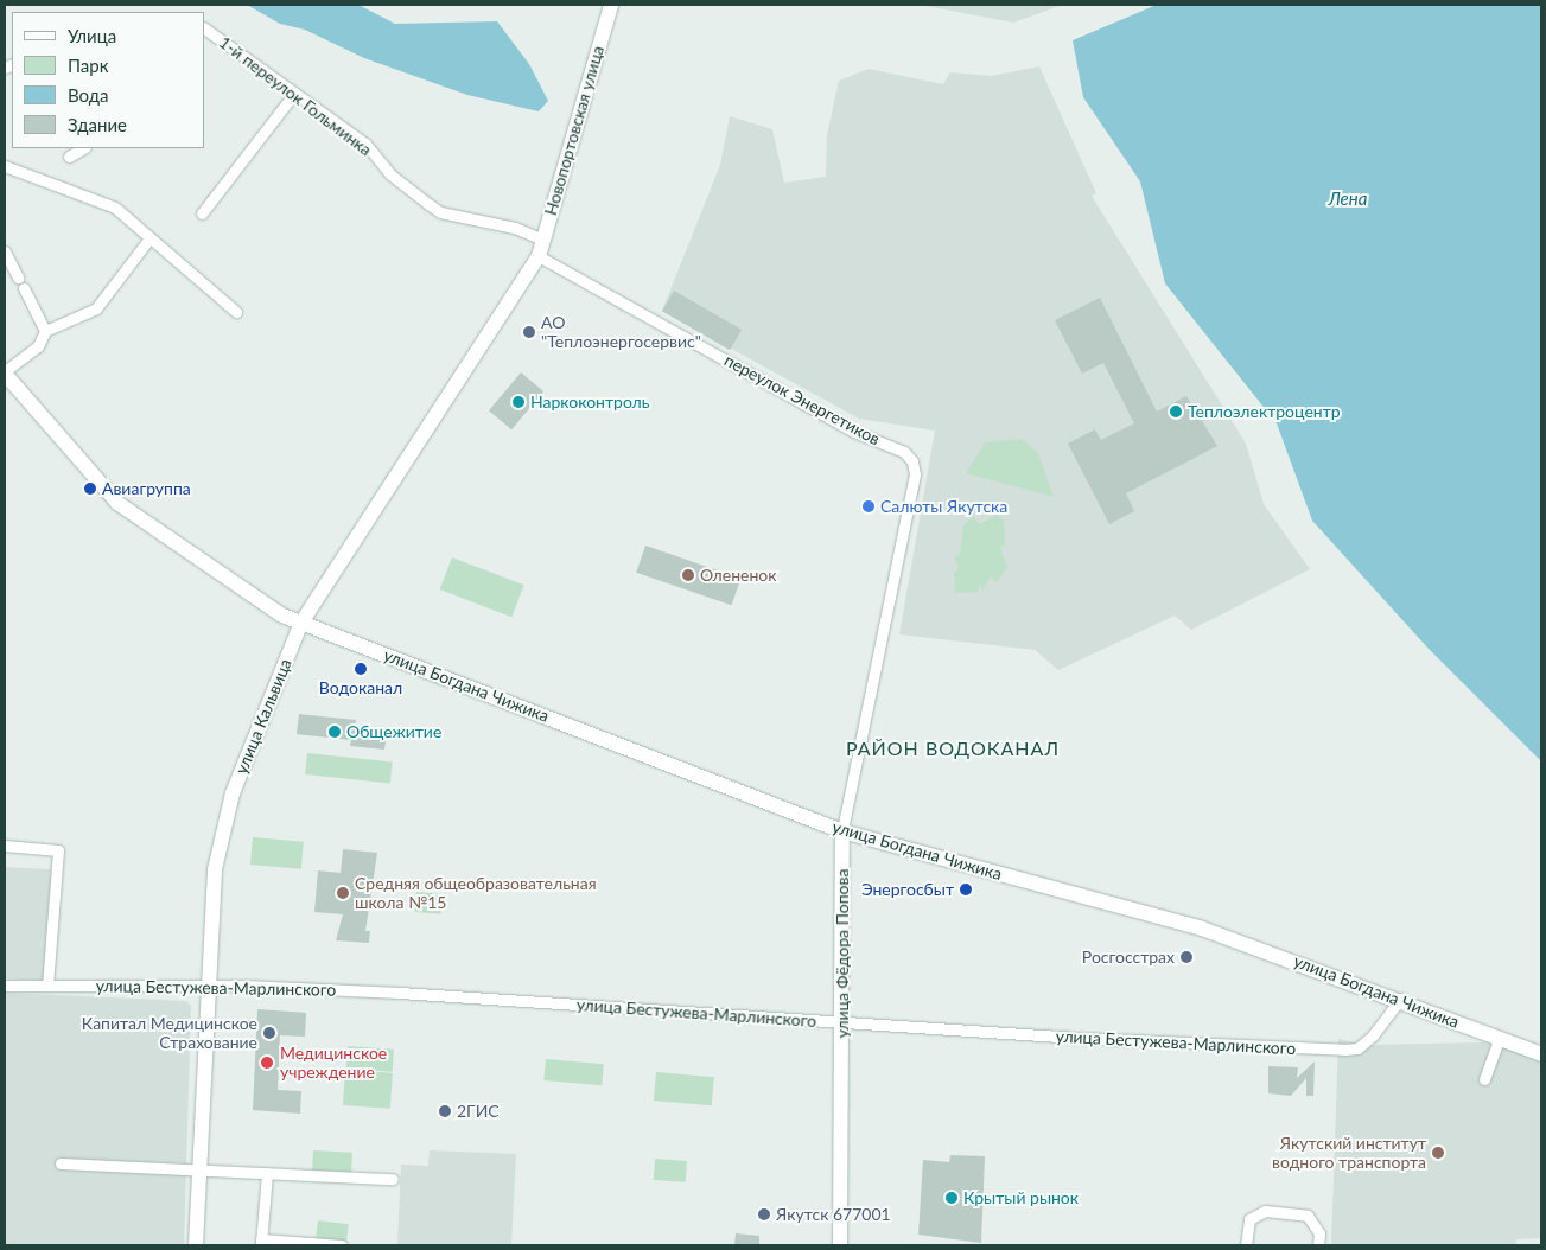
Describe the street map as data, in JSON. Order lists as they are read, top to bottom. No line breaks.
{"streets":{"street":["1-й переулок Гольминка","Новопортовская улица","переулок Энергетиков","улица Богдана Чижика","улица Кальвица","улица Фёдора Попова","улица Бестужева-Марлинского"]},"crossings":[["1-й переулок Гольминка","Новопортовская улица"],["Новопортовская улица","переулок Энергетиков"],["Новопортовская улица","улица Кальвица"],["переулок Энергетиков","улица Кальвица"],["переулок Энергетиков","улица Фёдора Попова"],["улица Богдана Чижика","улица Кальвица"],["улица Богдана Чижика","улица Фёдора Попова"],["улица Богдана Чижика","улица Бестужева-Марлинского"],["улица Кальвица","улица Бестужева-Марлинского"],["улица Фёдора Попова","улица Бестужева-Марлинского"]],"districts":["РАЙОН ВОДОКАНАЛ"],"water":["Лена"],"places":["АО \"Теплоэнергосервис\"","Наркоконтроль","Теплоэлектроцентр","Авиагруппа","Салюты Якутска","Олененок","Водоканал","Общежитие","Энергосбыт","Средняя общеобразовательная школа №15","Росгосстрах","Капитал Медицинское Страхование","Медицинское учреждение","2ГИС","Якутский институт водного транспорта","Крытый рынок","Якутск 677001"],"legend":["Улица","Парк","Вода","Здание"]}
